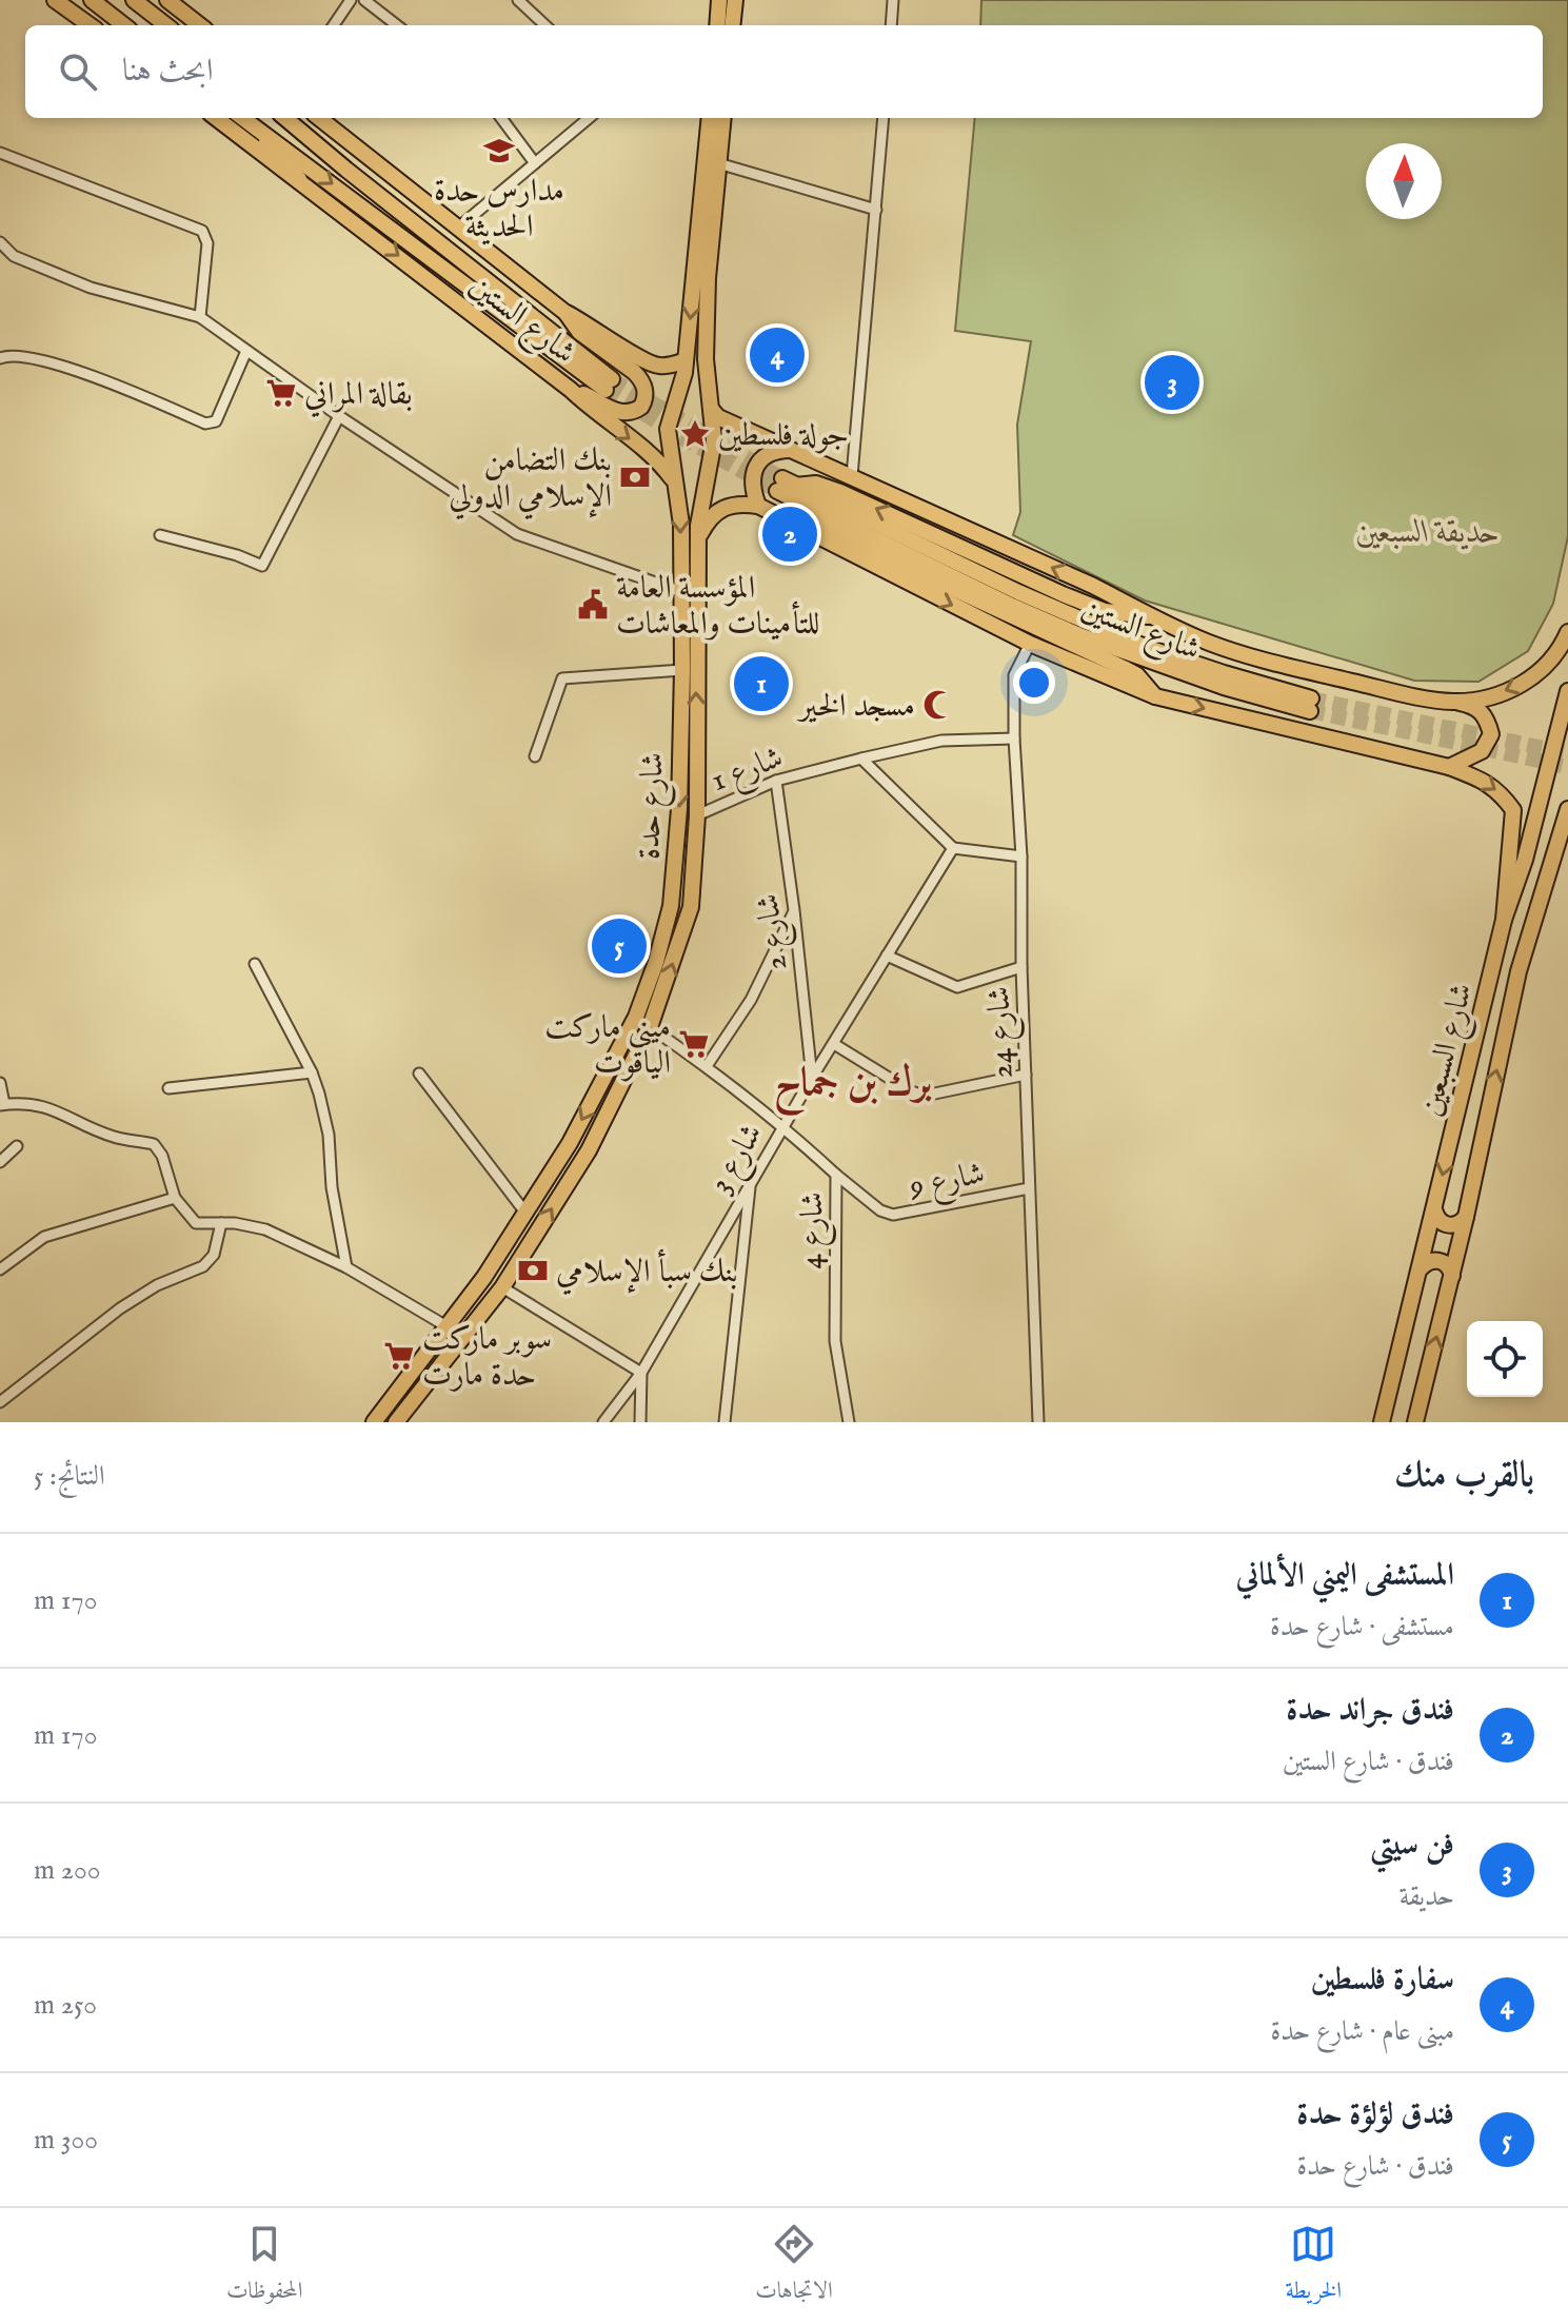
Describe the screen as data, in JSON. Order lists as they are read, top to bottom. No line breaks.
{"streets":{"main road":["شارع الستين","شارع حدة","شارع السبعين"],"street":["شارع 1","شارع 2","شارع 24","شارع 3","شارع 9","شارع 4"]},"crossings":[["شارع الستين","شارع حدة"],["شارع 1","شارع حدة"],["شارع 1","شارع 2"],["شارع 1","شارع 24"],["شارع حدة","شارع 4"],["شارع 2","شارع 3"],["شارع 24","شارع 9"],["شارع 3","شارع 4"],["شارع 9","شارع 4"]],"districts":["برك بن جماح"],"parks":["حديقة السبعين"],"places":{"school or university":["مدارس حدة الحديثة"],"supermarket":["بقالة المراني","ميني ماركت الياقوت","سوبر ماركت حدة مارت"],"place":["جولة فلسطين"],"bank":["بنك التضامن الإسلامي الدولي","بنك سبأ الإسلامي"],"public building":["المؤسسة العامة للتأمينات والمعاشات"],"mosque":["مسجد الخير"]},"north":"top","page":{"search":"ابحث هنا","pins":["4","3","2","1","5"],"heading":["بالقرب منك","النتائج: 5"],"list":[{"mark":"1","name":"المستشفى اليمني الألماني","note":"مستشفى · شارع حدة","value":"170 m"},{"mark":"2","name":"فندق جراند حدة","note":"فندق · شارع الستين","value":"170 m"},{"mark":"3","name":"فن سيتي","note":"حديقة","value":"200 m"},{"mark":"4","name":"سفارة فلسطين","note":"مبنى عام · شارع حدة","value":"250 m"},{"mark":"5","name":"فندق لؤلؤة حدة","note":"فندق · شارع حدة","value":"300 m"}],"nav":["الخريطة","الاتجاهات","المحفوظات"]}}
